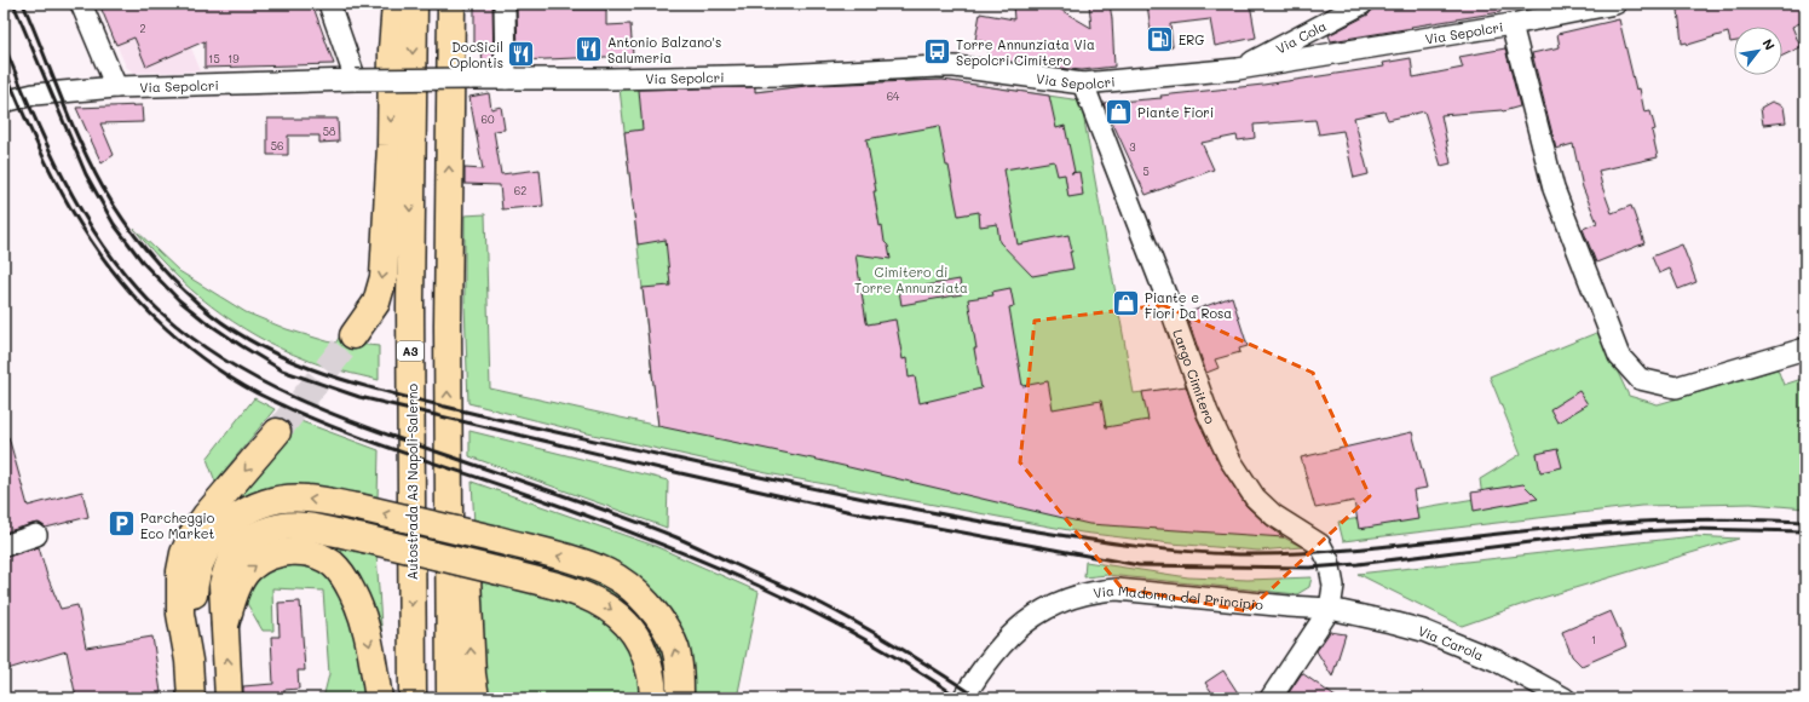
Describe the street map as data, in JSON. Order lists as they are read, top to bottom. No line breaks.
{"streets":{"highway":["A3","Autostrada A3 Napoli-Salerno"],"street":["Via Sepolcri","Via Cola","Largo Cimitero","Via Madonna del Principio","Via Carola"]},"crossings":[["Via Sepolcri","Via Cola"],["Via Sepolcri","Largo Cimitero"],["Largo Cimitero","Via Madonna del Principio"],["Largo Cimitero","Via Carola"],["Via Madonna del Principio","Via Carola"]],"parks":["Cimitero di Torre Annunziata"],"places":{"fuel station":["ERG"],"restaurant":["Antonio Balzano's Salumeria","DocSicil Oplontis"],"bus stop":["Torre Annunziata Via Sepolcri Cimitero"],"shop":["Piante Fiori","Piante e Fiori Da Rosa"],"parking":["Parcheggio Eco Market"]},"house_numbers":["2","15","19","64","60","58","56","3","5","62","1"],"north":"top right"}
